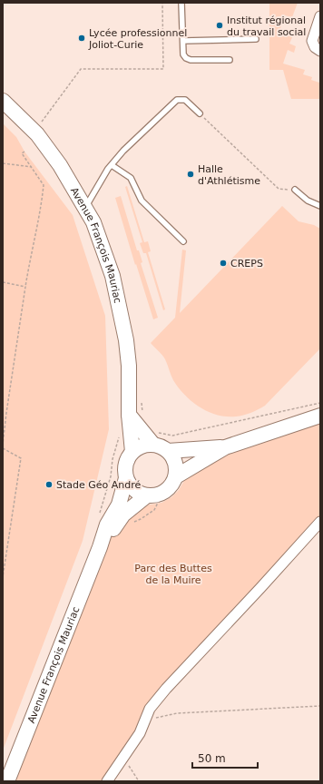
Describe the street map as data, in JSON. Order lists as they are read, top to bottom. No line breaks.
{"streets":{"street":["Avenue François Mauriac"]},"parks":["Parc des Buttes de la Muire"],"places":["Institut régional du travail social","Lycée professionnel Joliot-Curie","Halle d'Athlétisme","CREPS","Stade Géo André"],"scale_bar":"50 m"}
